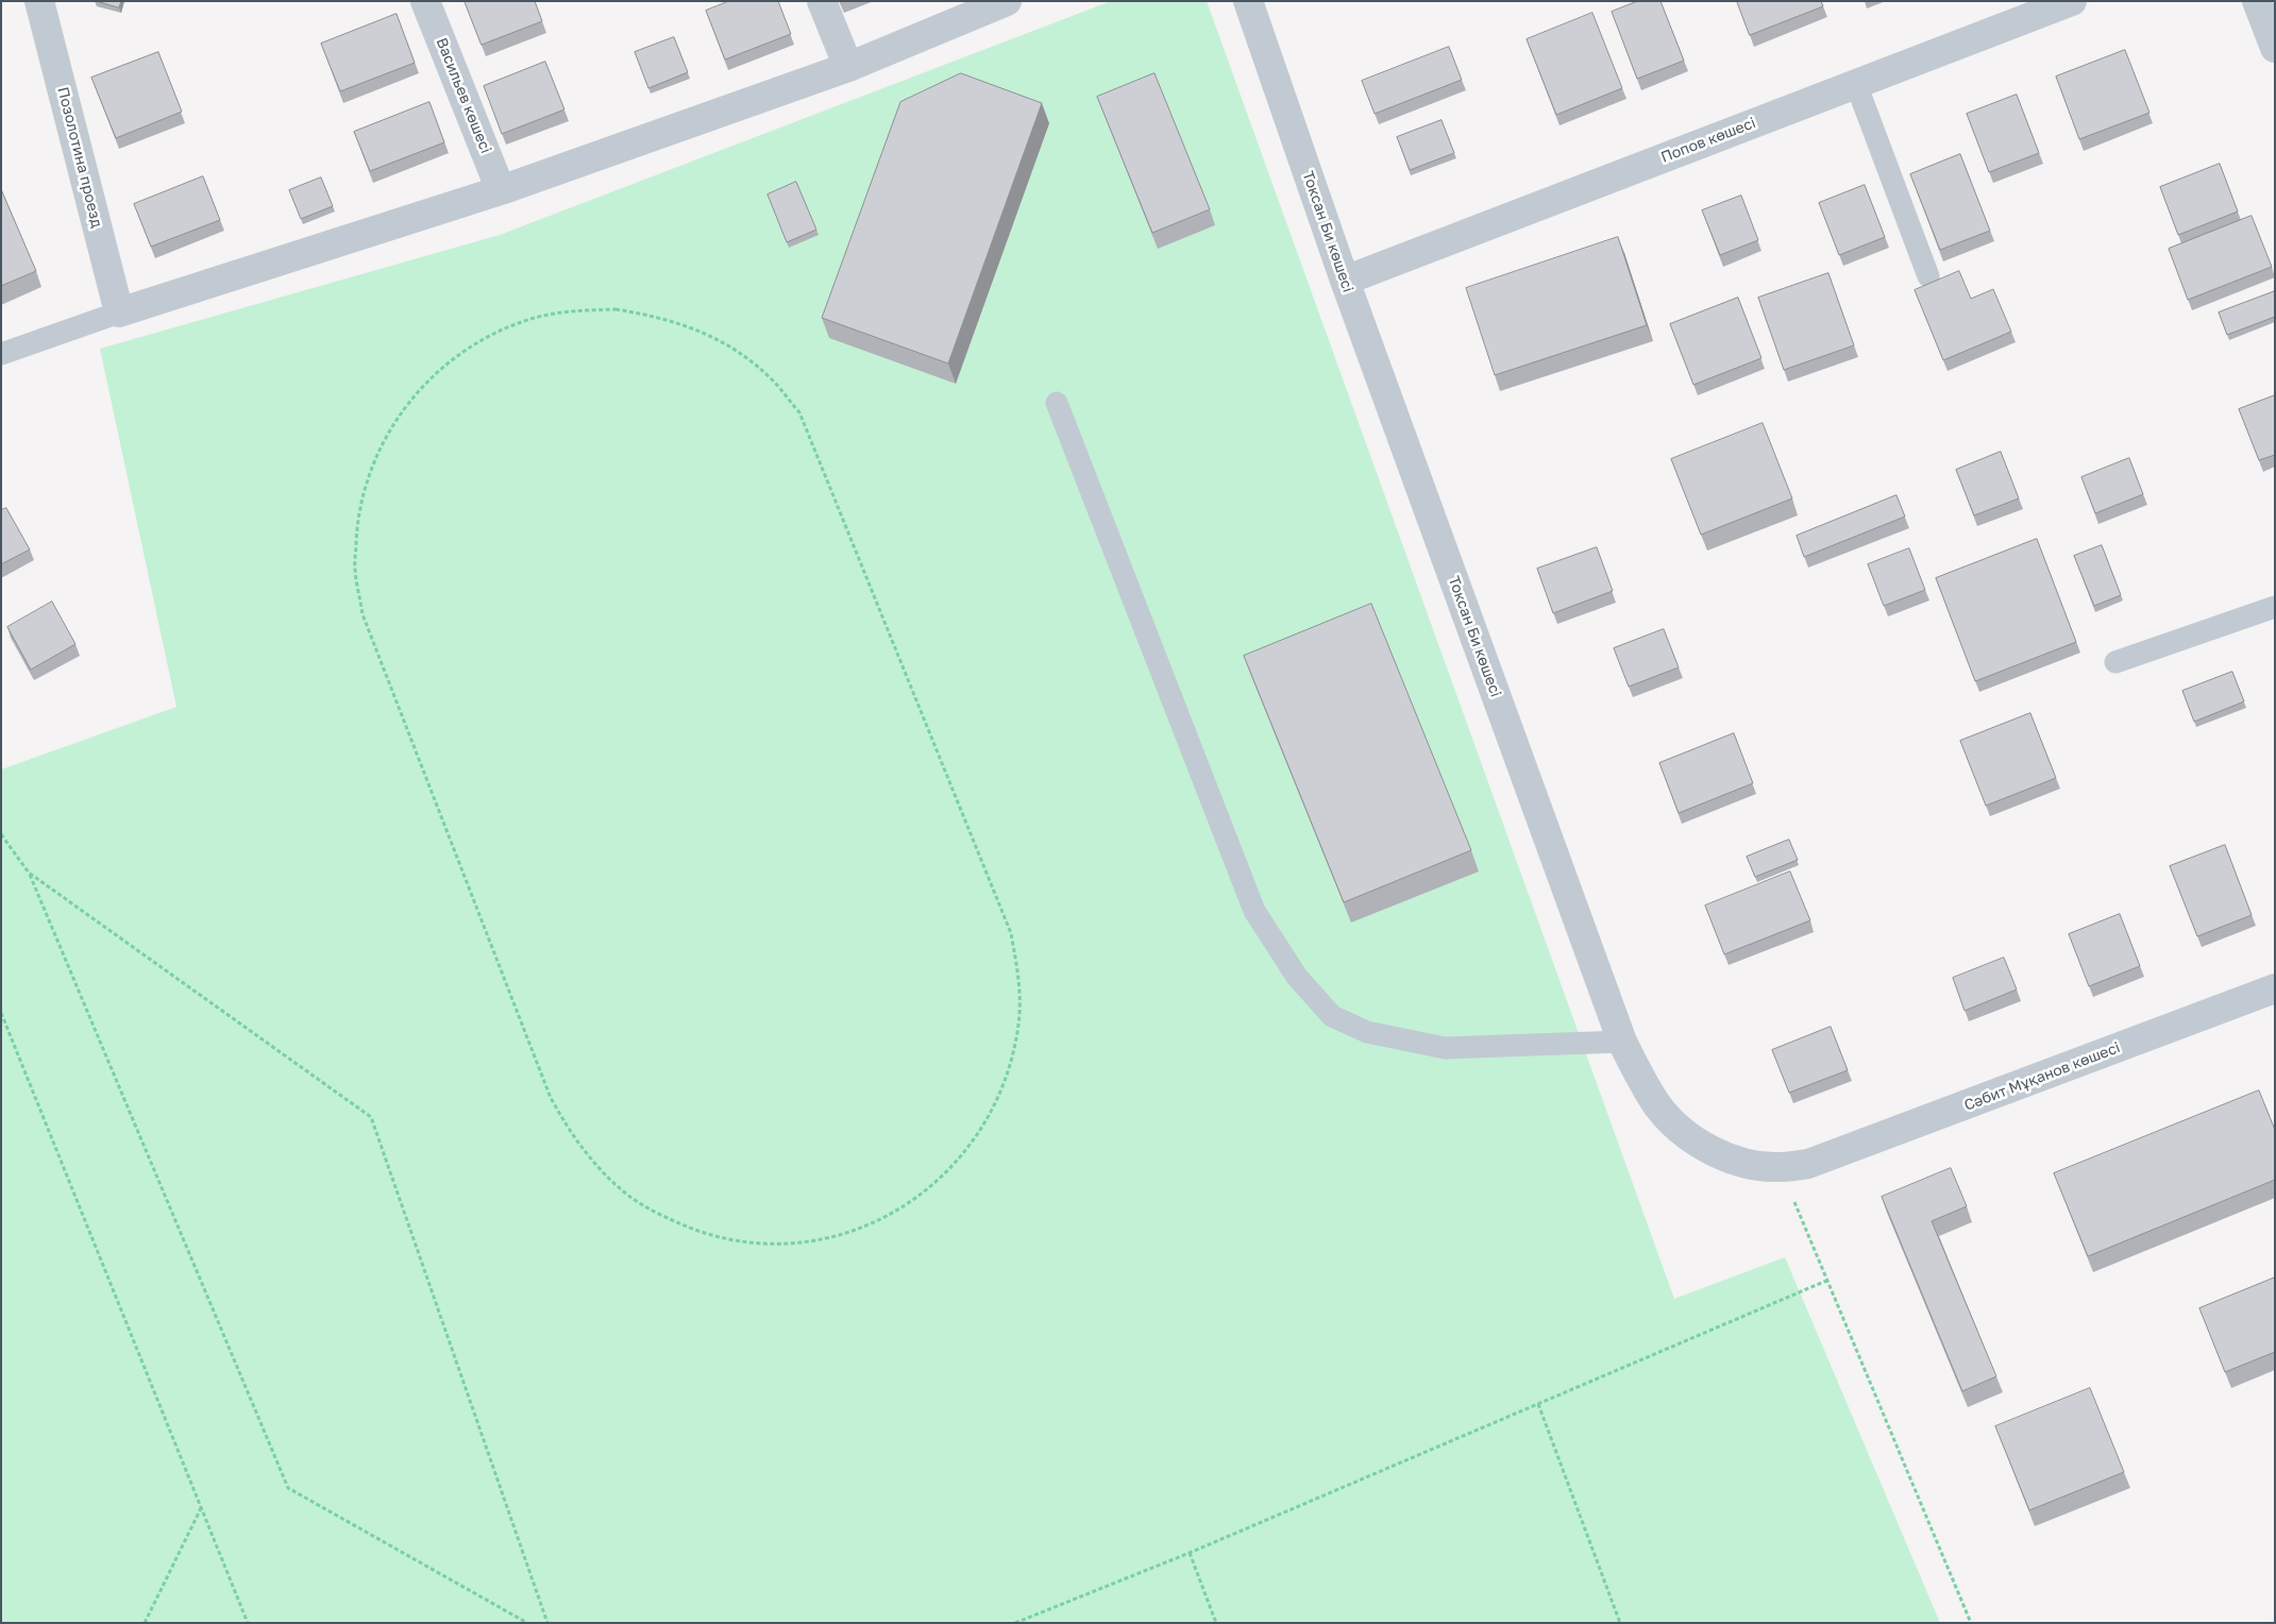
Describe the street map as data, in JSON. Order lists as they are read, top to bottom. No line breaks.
{"streets":{"street":["Васильев көшесі","Попов көшесі","Позолотина проезд","Токсан Би көшесі","Сәбит Мұқанов көшесі"]},"crossings":[["Попов көшесі","Токсан Би көшесі"],["Токсан Би көшесі","Сәбит Мұқанов көшесі"]]}
